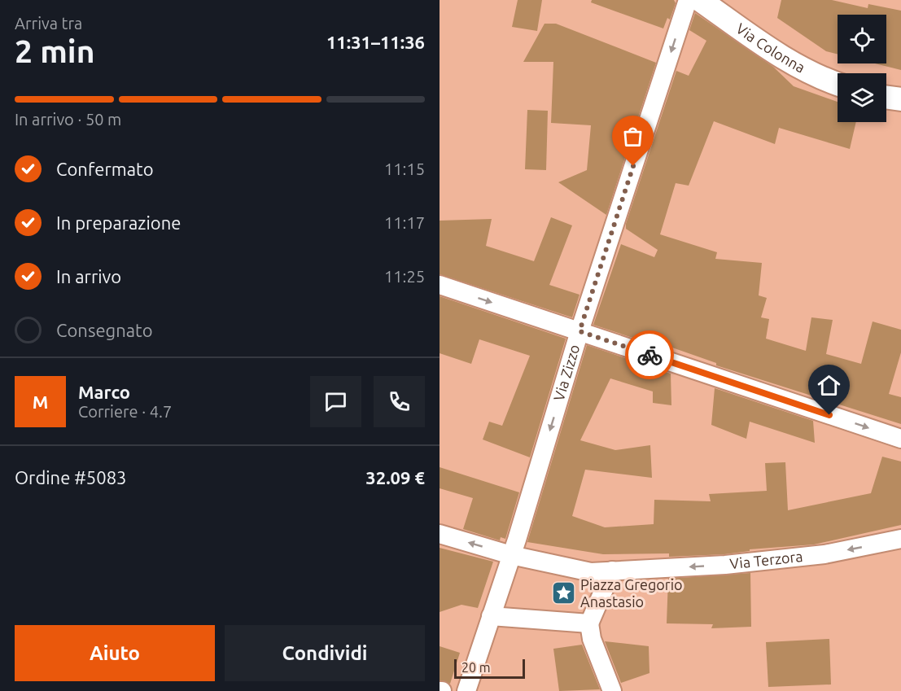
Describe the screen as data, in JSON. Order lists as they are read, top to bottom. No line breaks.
{"streets":{"street":["Via Colonna","Via Zizzo","Via Terzora"]},"crossings":[["Via Zizzo","Via Terzora"]],"one_way":["Via Zizzo"],"places":{"place":["Piazza Gregorio Anastasio"]},"scale_bar":"20 m","page":{"heading":["2 min","Arriva tra","11:31–11:36"],"panel":["Marco","Corriere · 4.7","Ordine #5083","32.09 €"],"bar":"In arrivo · 50 m","list":[["Confermato","11:15"],["In preparazione","11:17"],["In arrivo","11:25"],"Consegnato"],"round":"M","buttons":["Aiuto","Condividi"],"scale":"20 m"}}
